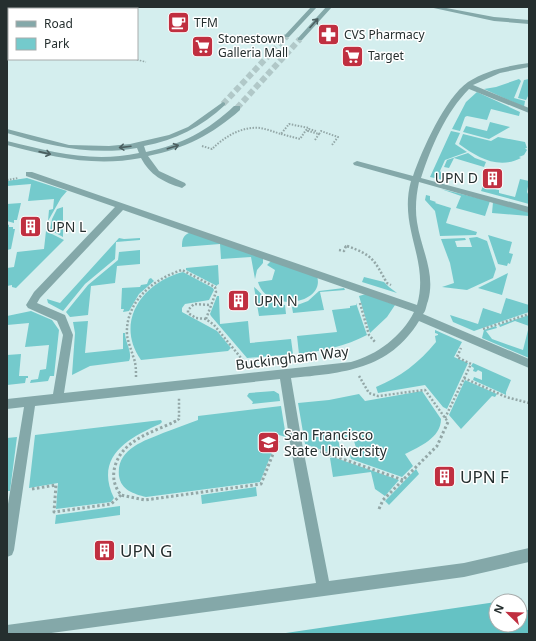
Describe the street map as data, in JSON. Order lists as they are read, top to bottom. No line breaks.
{"streets":{"street":["Buckingham Way"]},"places":{"cafe":["TFM"],"pharmacy":["CVS Pharmacy"],"supermarket":["Stonestown Galleria Mall","Target"],"building":["UPN D","UPN L","UPN N","UPN F","UPN G"],"school or university":["San Francisco State University"]},"legend":["Road","Park"],"north":"top left"}
